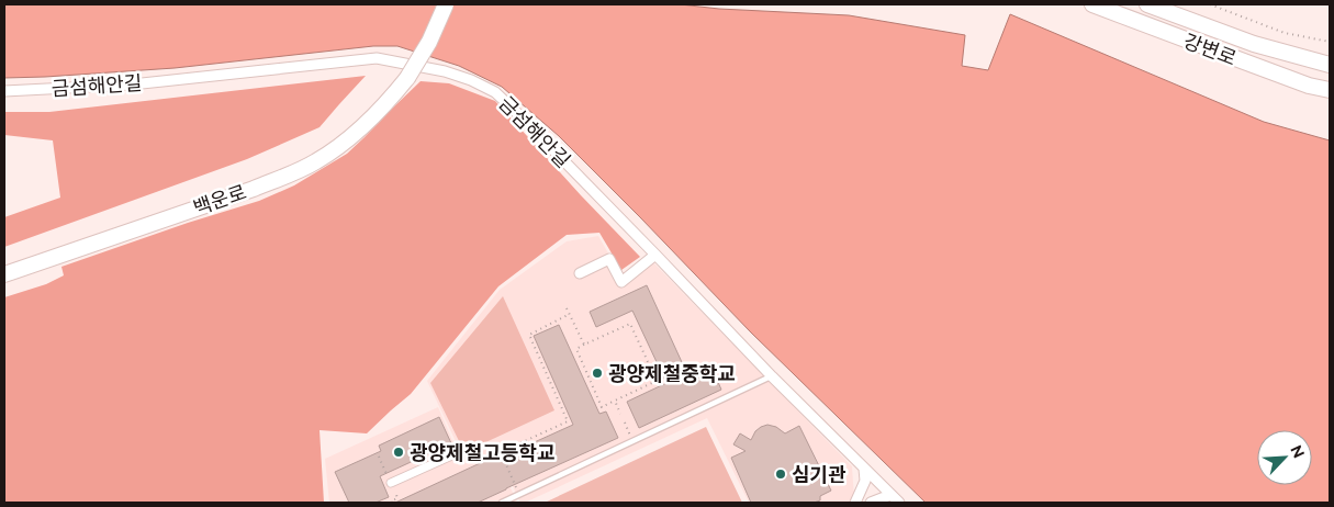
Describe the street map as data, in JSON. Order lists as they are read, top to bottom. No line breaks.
{"streets":{"main road":["강변로","백운로"],"street":["금섬해안길"]},"places":["광양제철중학교","광양제철고등학교","심기관"],"north":"top right"}
